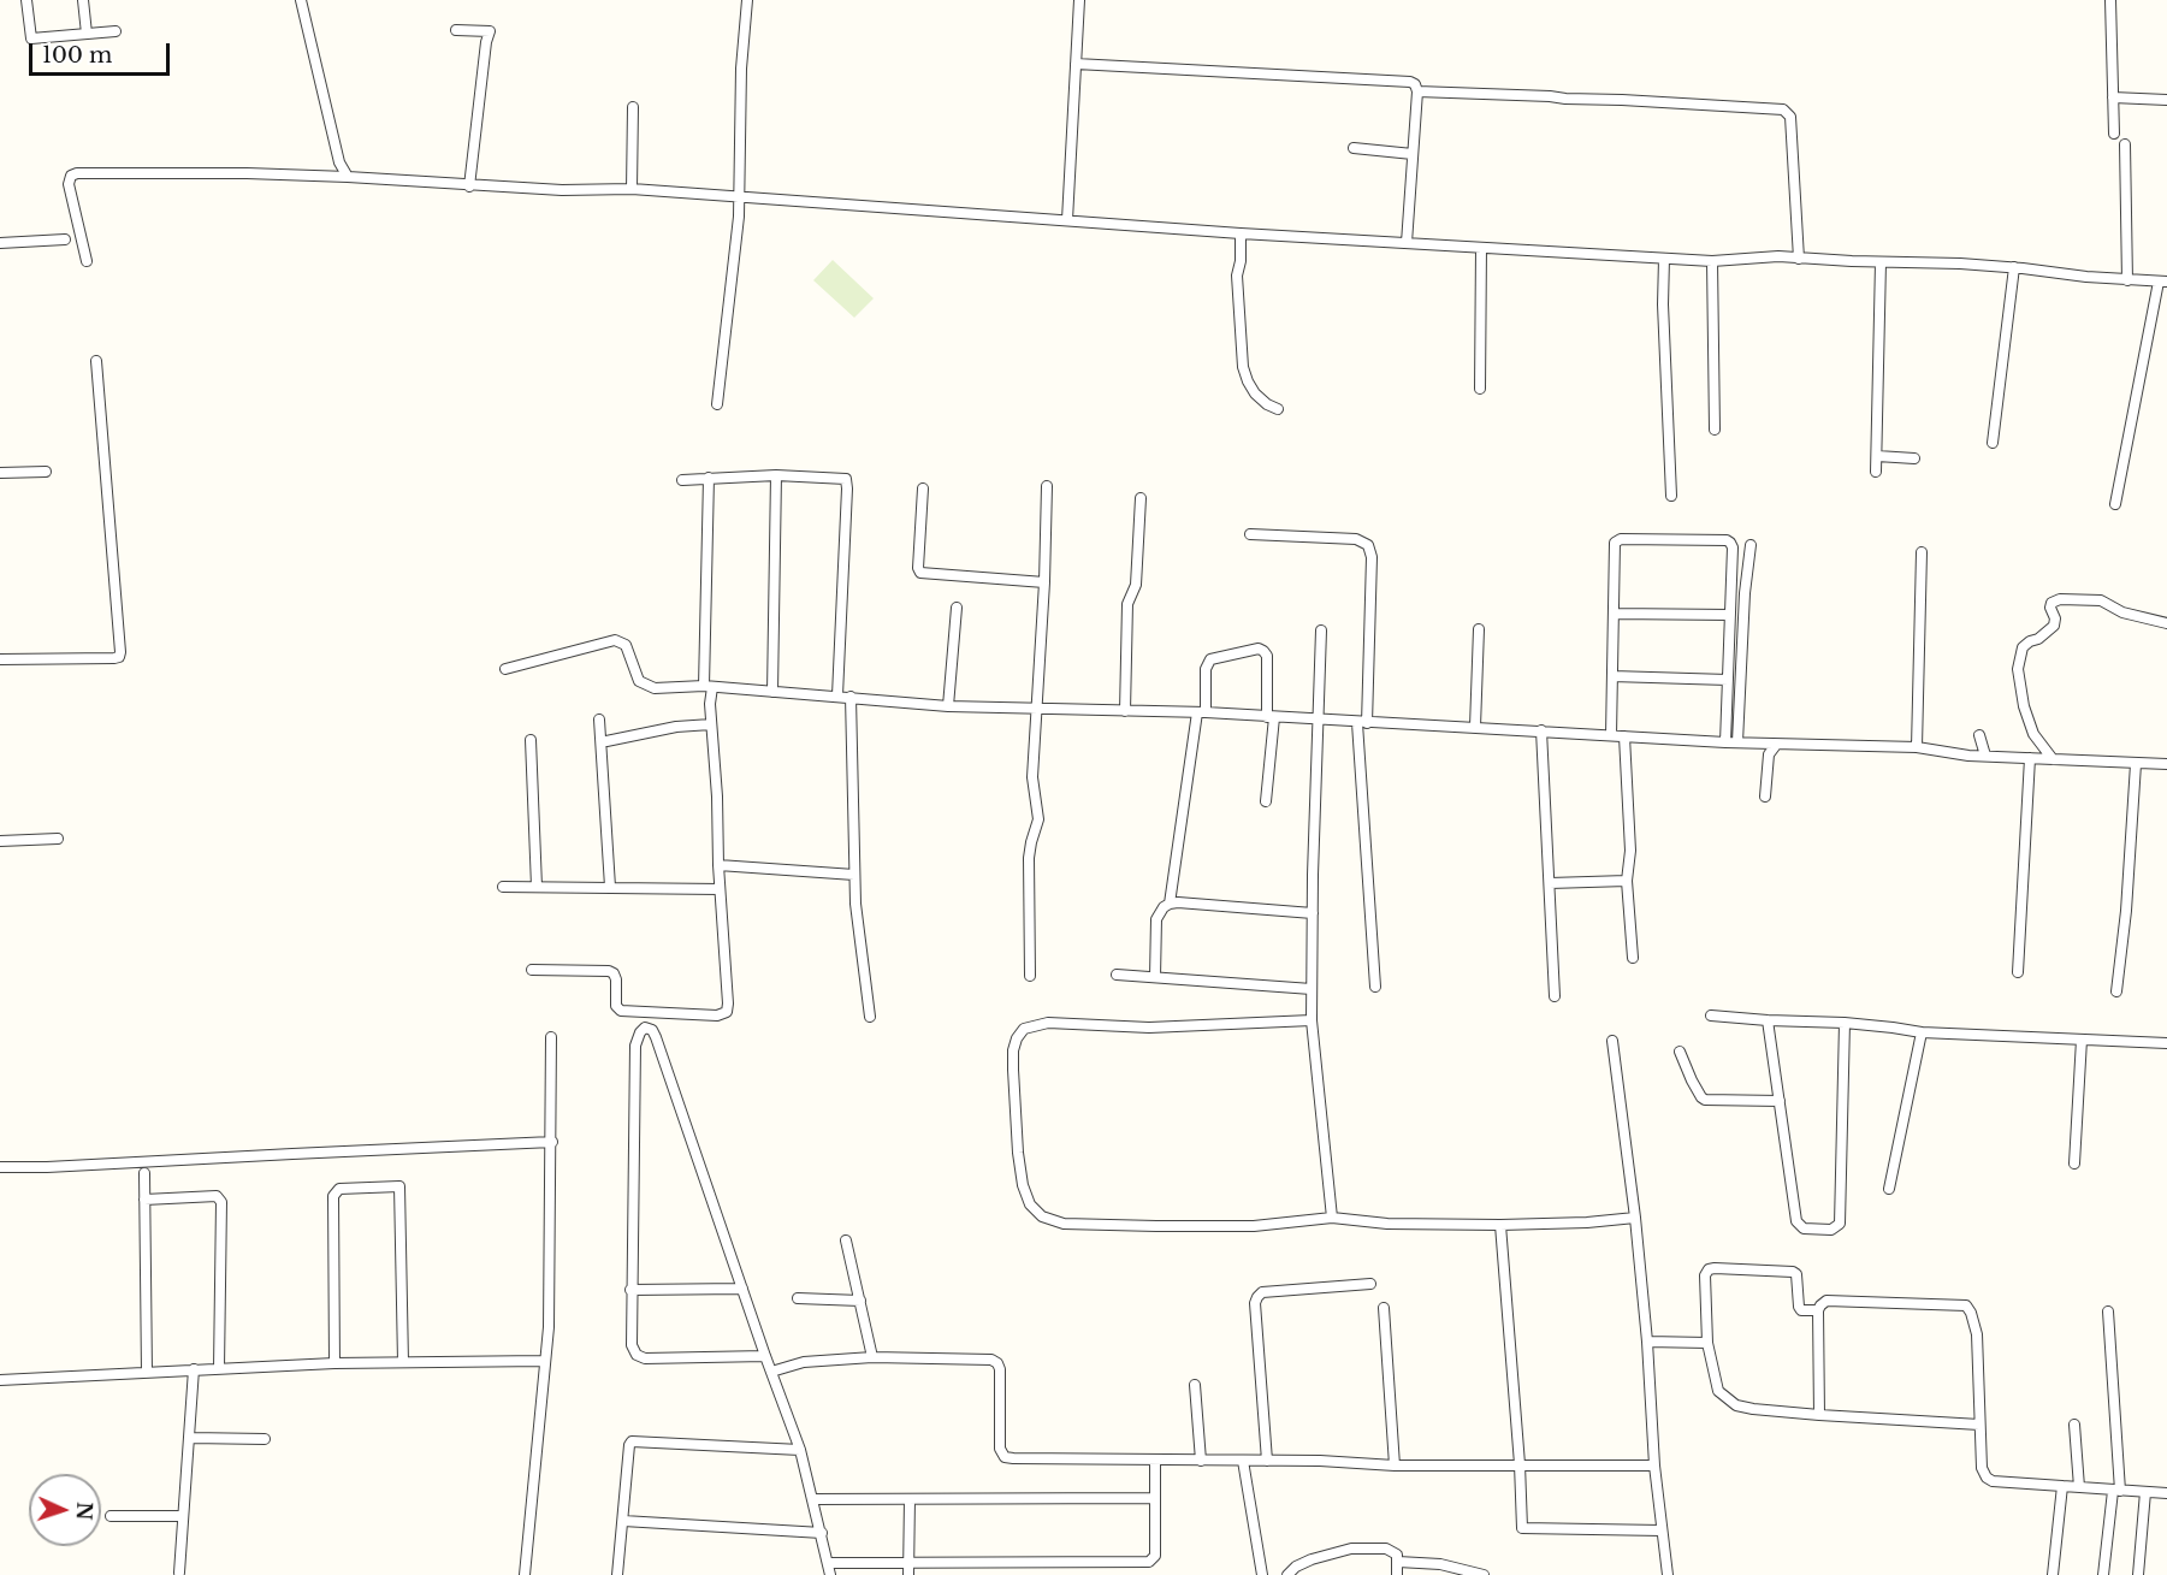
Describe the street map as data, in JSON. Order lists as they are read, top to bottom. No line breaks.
{"scale_bar":"100 m","north":"right"}
